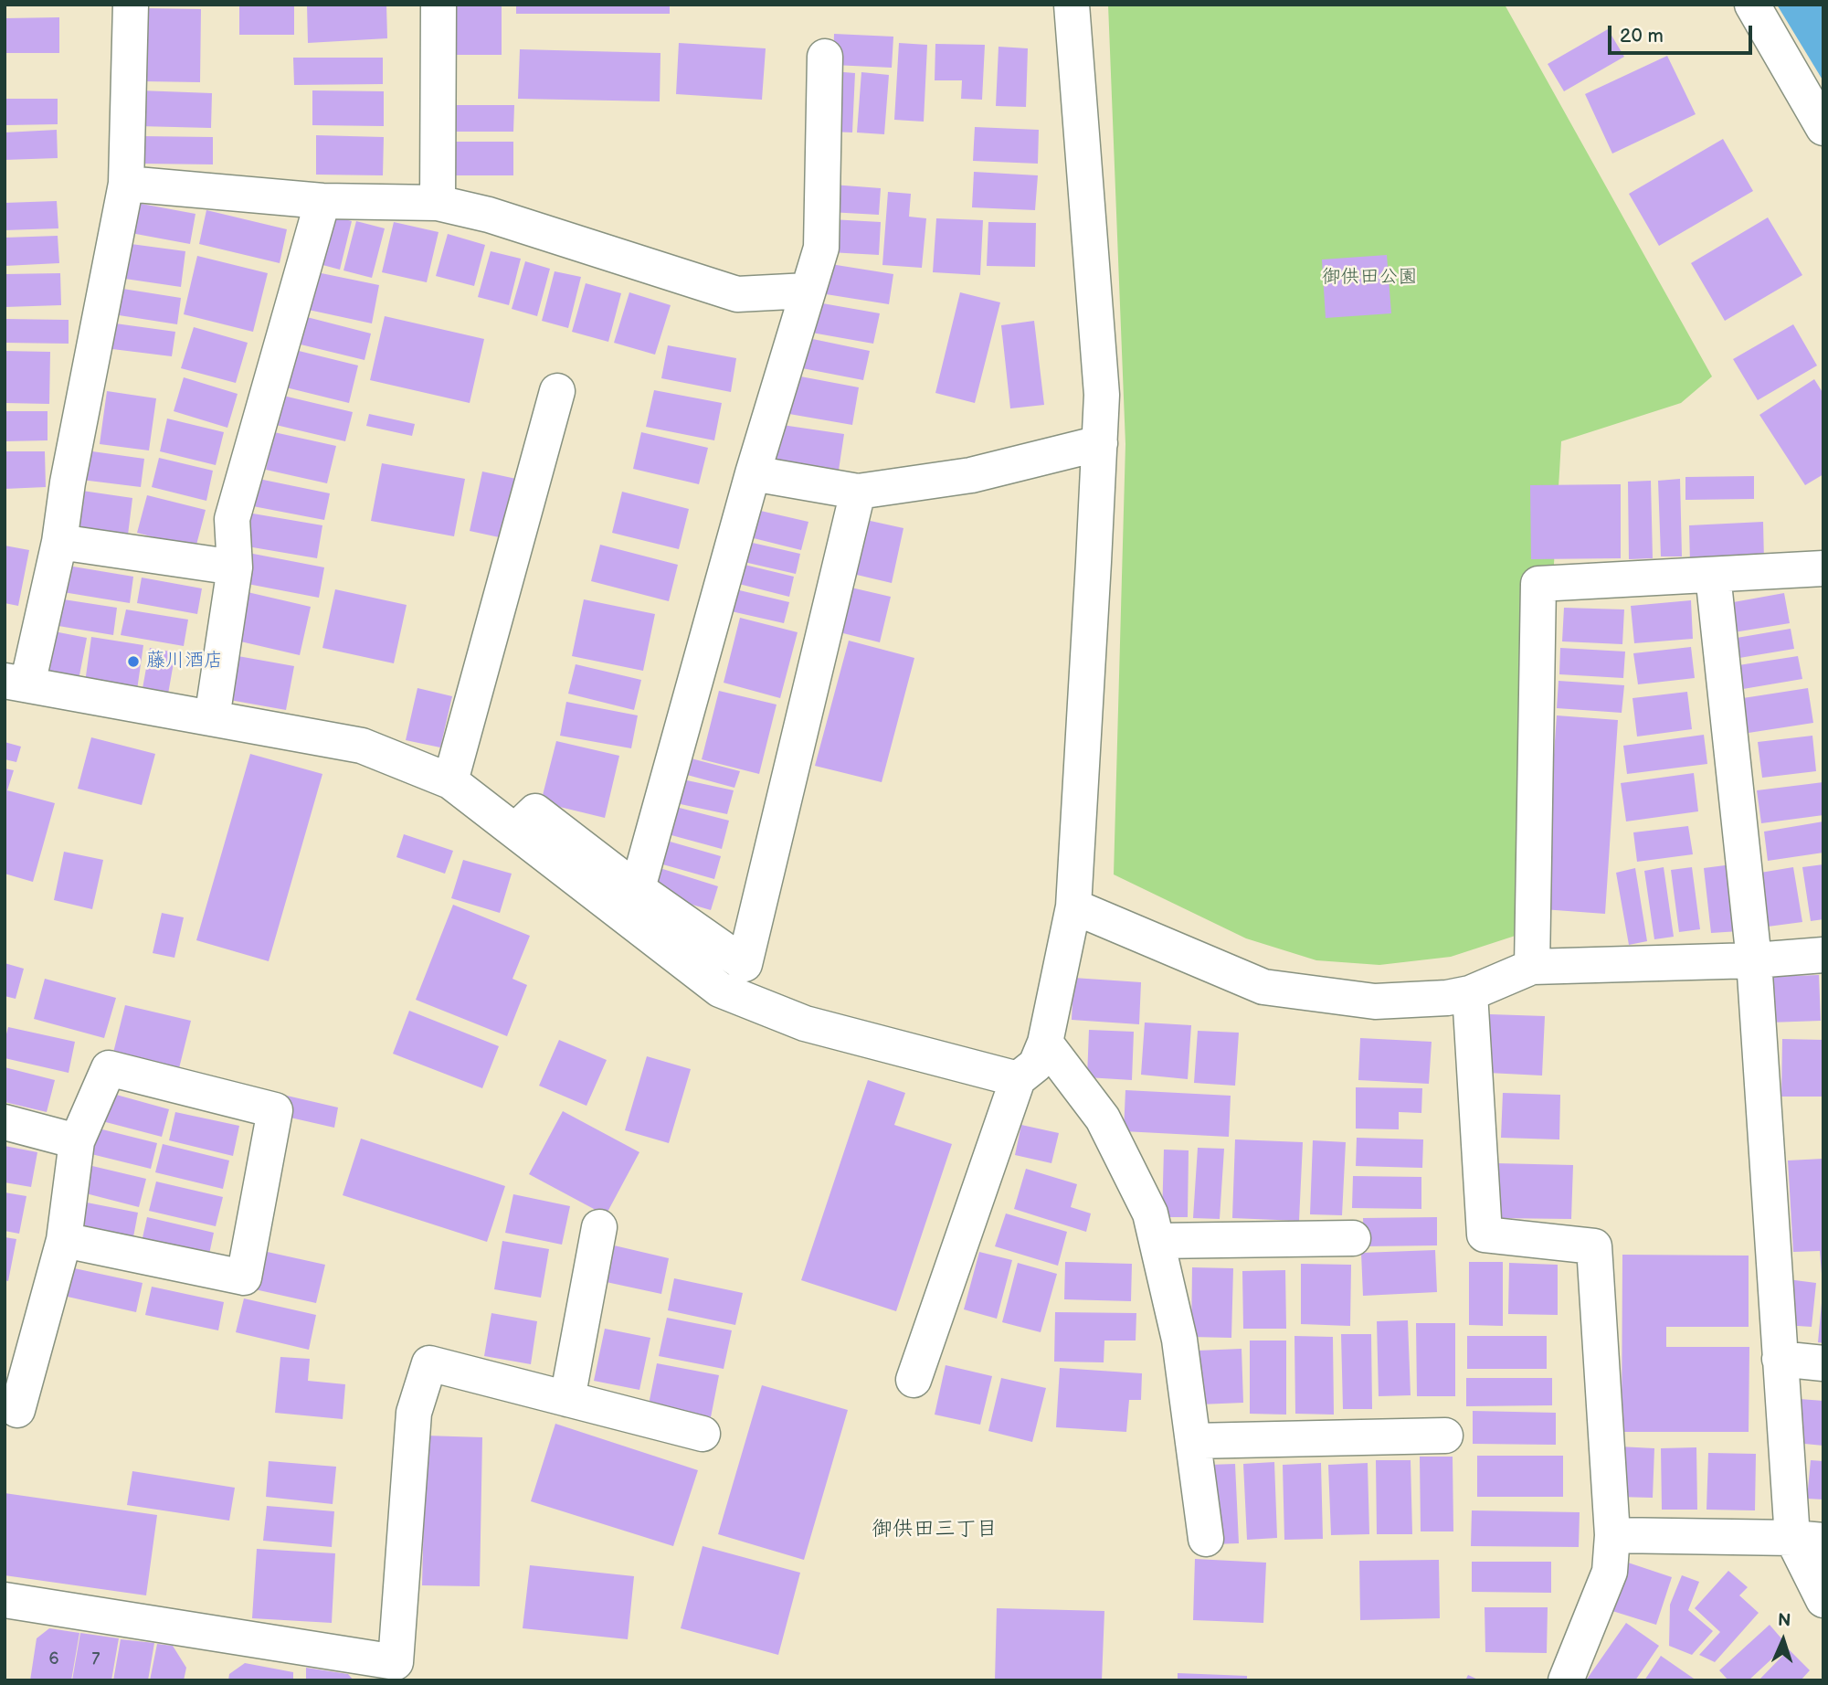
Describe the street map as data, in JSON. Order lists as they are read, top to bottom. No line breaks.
{"districts":["御供田三丁目"],"parks":["御供田公園"],"places":["藤川酒店"],"house_numbers":["6","7"],"scale_bar":"20 m","north":"top"}
